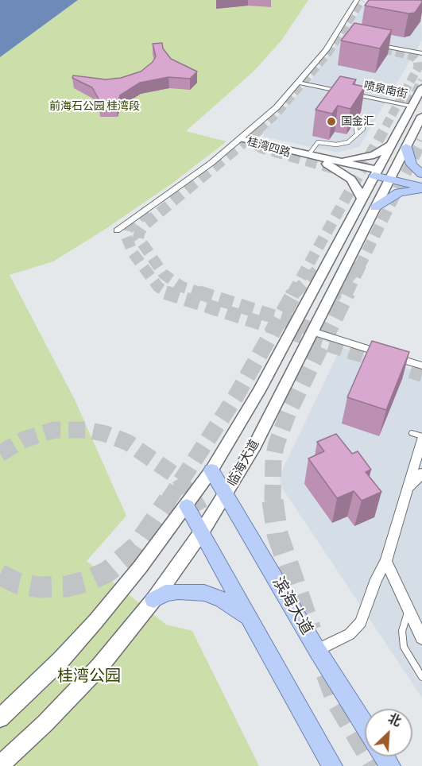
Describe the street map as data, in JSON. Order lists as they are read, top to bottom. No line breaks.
{"streets":{"main road":["桂湾四路","临海大道","滨海大道"],"street":["喷泉南街"]},"crossings":[["喷泉南街","临海大道"],["桂湾四路","临海大道"],["临海大道","滨海大道"]],"parks":["前海石公园 桂湾段","桂湾公园"],"places":["国金汇"],"north":"top right"}
